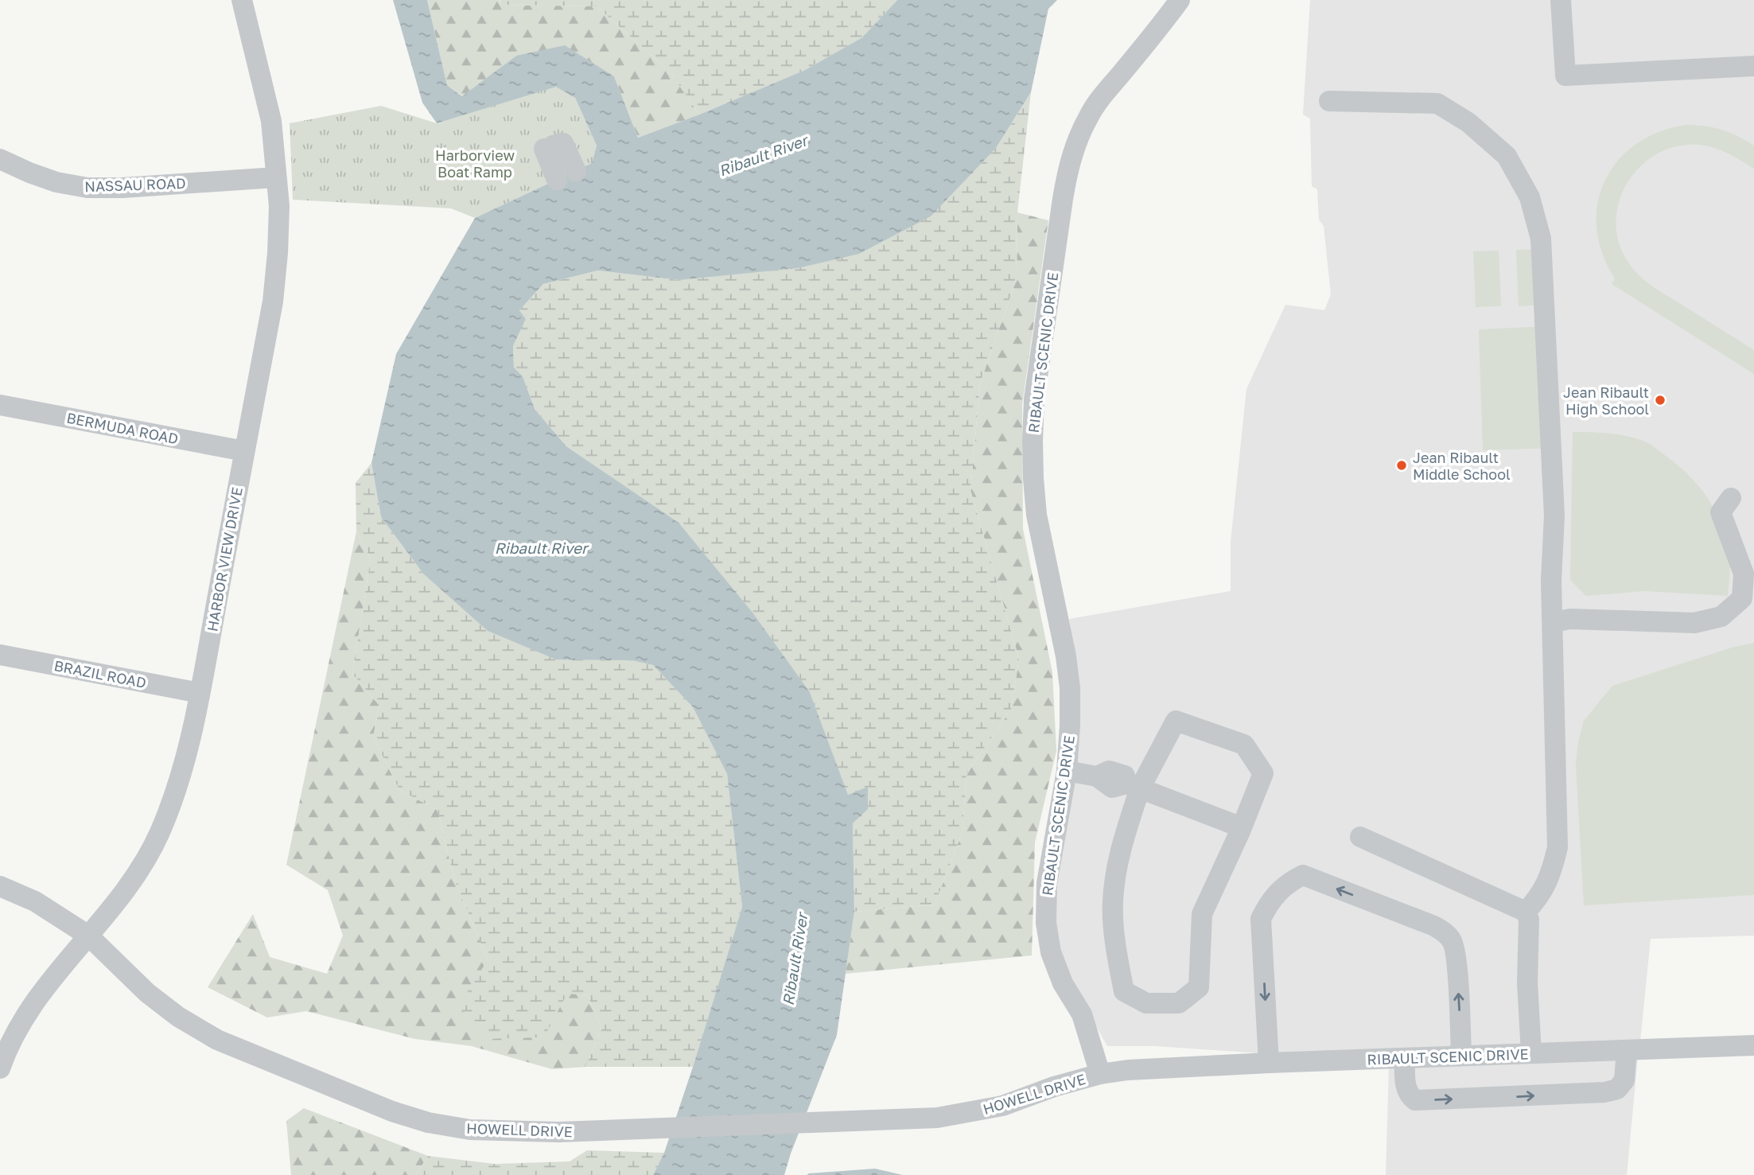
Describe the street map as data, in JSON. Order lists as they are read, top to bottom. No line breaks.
{"streets":{"street":["NASSAU ROAD","RIBAULT SCENIC DRIVE","BERMUDA ROAD","HARBOR VIEW DRIVE","BRAZIL ROAD","HOWELL DRIVE"]},"crossings":[["NASSAU ROAD","HARBOR VIEW DRIVE"],["RIBAULT SCENIC DRIVE","HOWELL DRIVE"],["BERMUDA ROAD","HARBOR VIEW DRIVE"],["HARBOR VIEW DRIVE","BRAZIL ROAD"],["HARBOR VIEW DRIVE","HOWELL DRIVE"]],"water":["Ribault River"],"parks":["Harborview Boat Ramp"],"places":["Jean Ribault High School","Jean Ribault Middle School"]}
